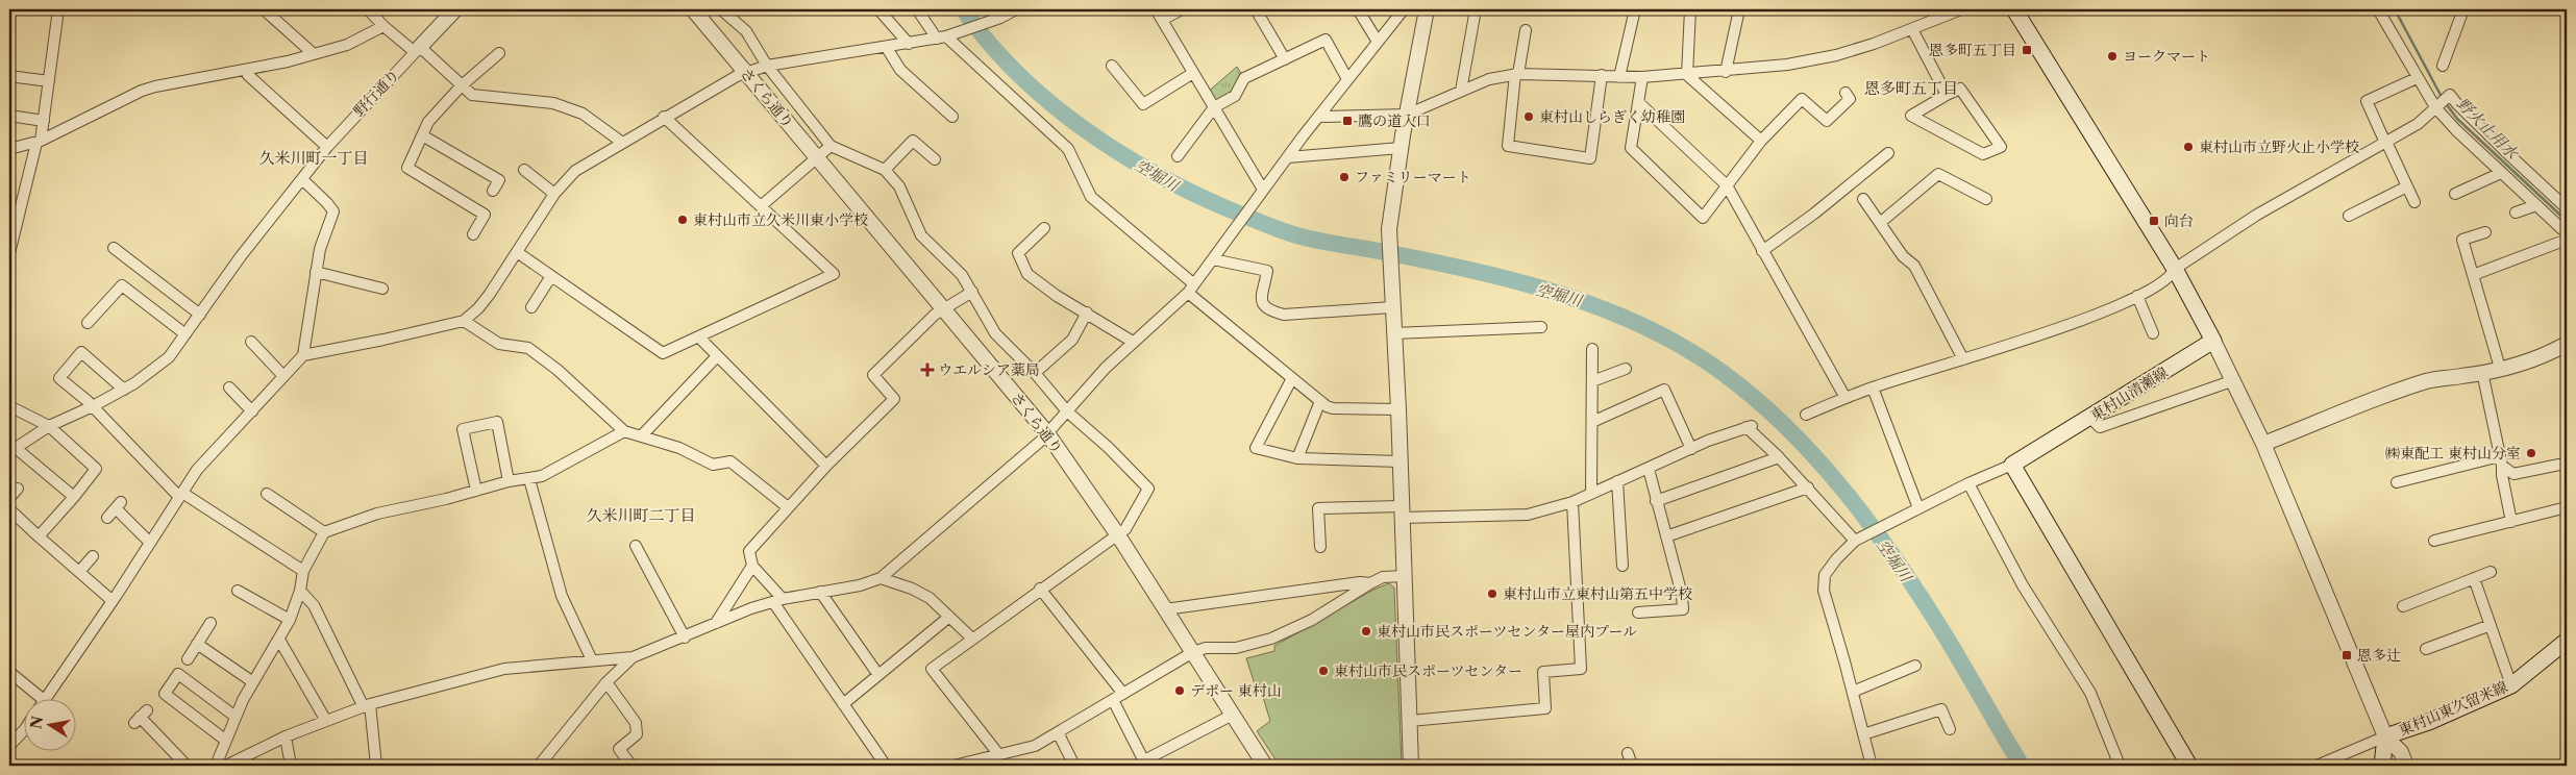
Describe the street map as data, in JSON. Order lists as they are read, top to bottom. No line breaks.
{"streets":{"main road":["東村山清瀬線","東村山東久留米線"],"street":["野行通り","さくら通り"]},"districts":["恩多町五丁目","久米川町一丁目","久米川町二丁目"],"water":["野火止用水","空堀川"],"places":{"transit":["恩多町五丁目","鷹の道入口","向台","恩多辻"],"other":["ヨークマート","東村山しらぎく幼稚園","東村山市立野火止小学校","ファミリーマート","東村山市立久米川東小学校","㈱東配工 東村山分室","東村山市立東村山第五中学校","東村山市民スポーツセンター屋内プール","東村山市民スポーツセンター","デポー 東村山"],"health":["ウエルシア薬局"]},"north":"left"}
